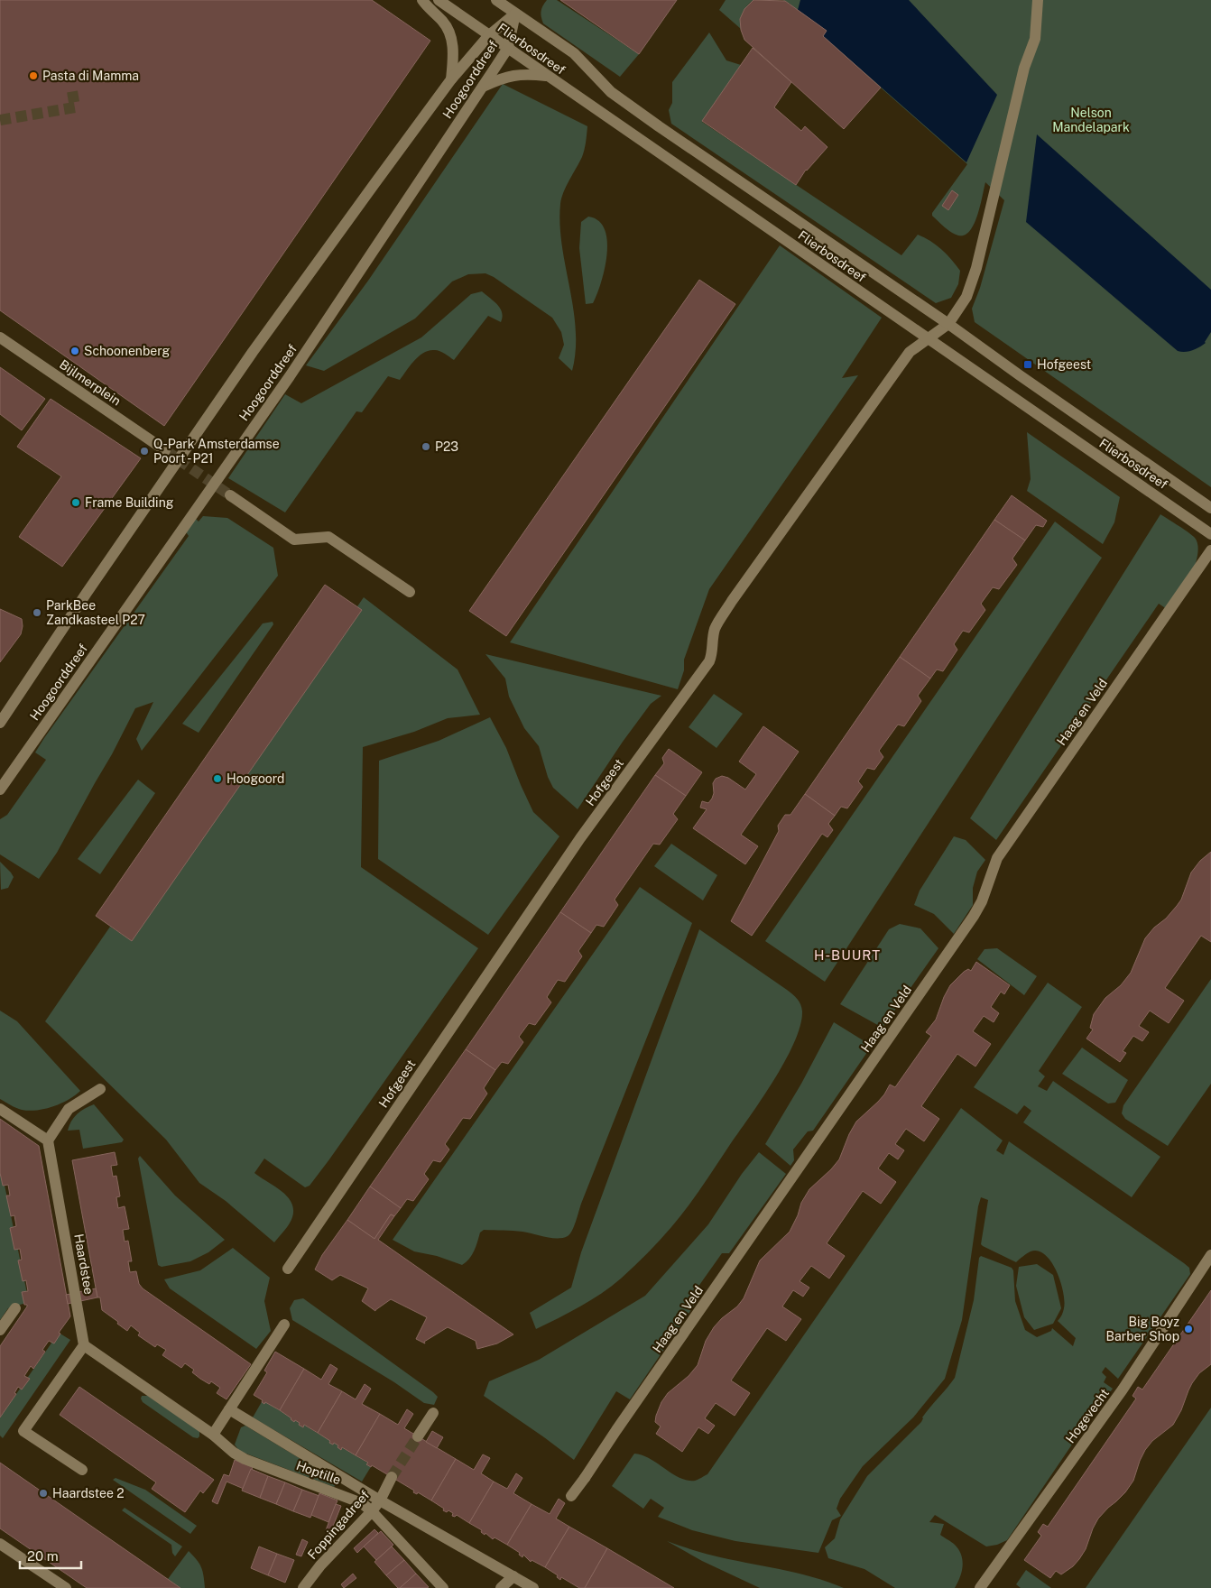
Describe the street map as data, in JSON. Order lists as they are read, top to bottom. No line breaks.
{"streets":{"street":["Flierbosdreef","Hoogoorddreef","Bijlmerplein","Haag en Veld","Hofgeest","Haardstee","Hogevecht","Hoptille","Foppingadreef"]},"crossings":[["Flierbosdreef","Hoogoorddreef"],["Flierbosdreef","Hofgeest"],["Haardstee","Hoptille"],["Hoptille","Foppingadreef"]],"districts":["H-BUURT"],"parks":["Nelson Mandelapark"],"places":{"other":["Pasta di Mamma","Schoonenberg","P23","Q-Park Amsterdamse Poort - P21","Frame Building","ParkBee Zandkasteel P27","Hoogoord","Big Boyz Barber Shop","Haardstee 2"],"transit":["Hofgeest"]},"scale_bar":"20 m"}
